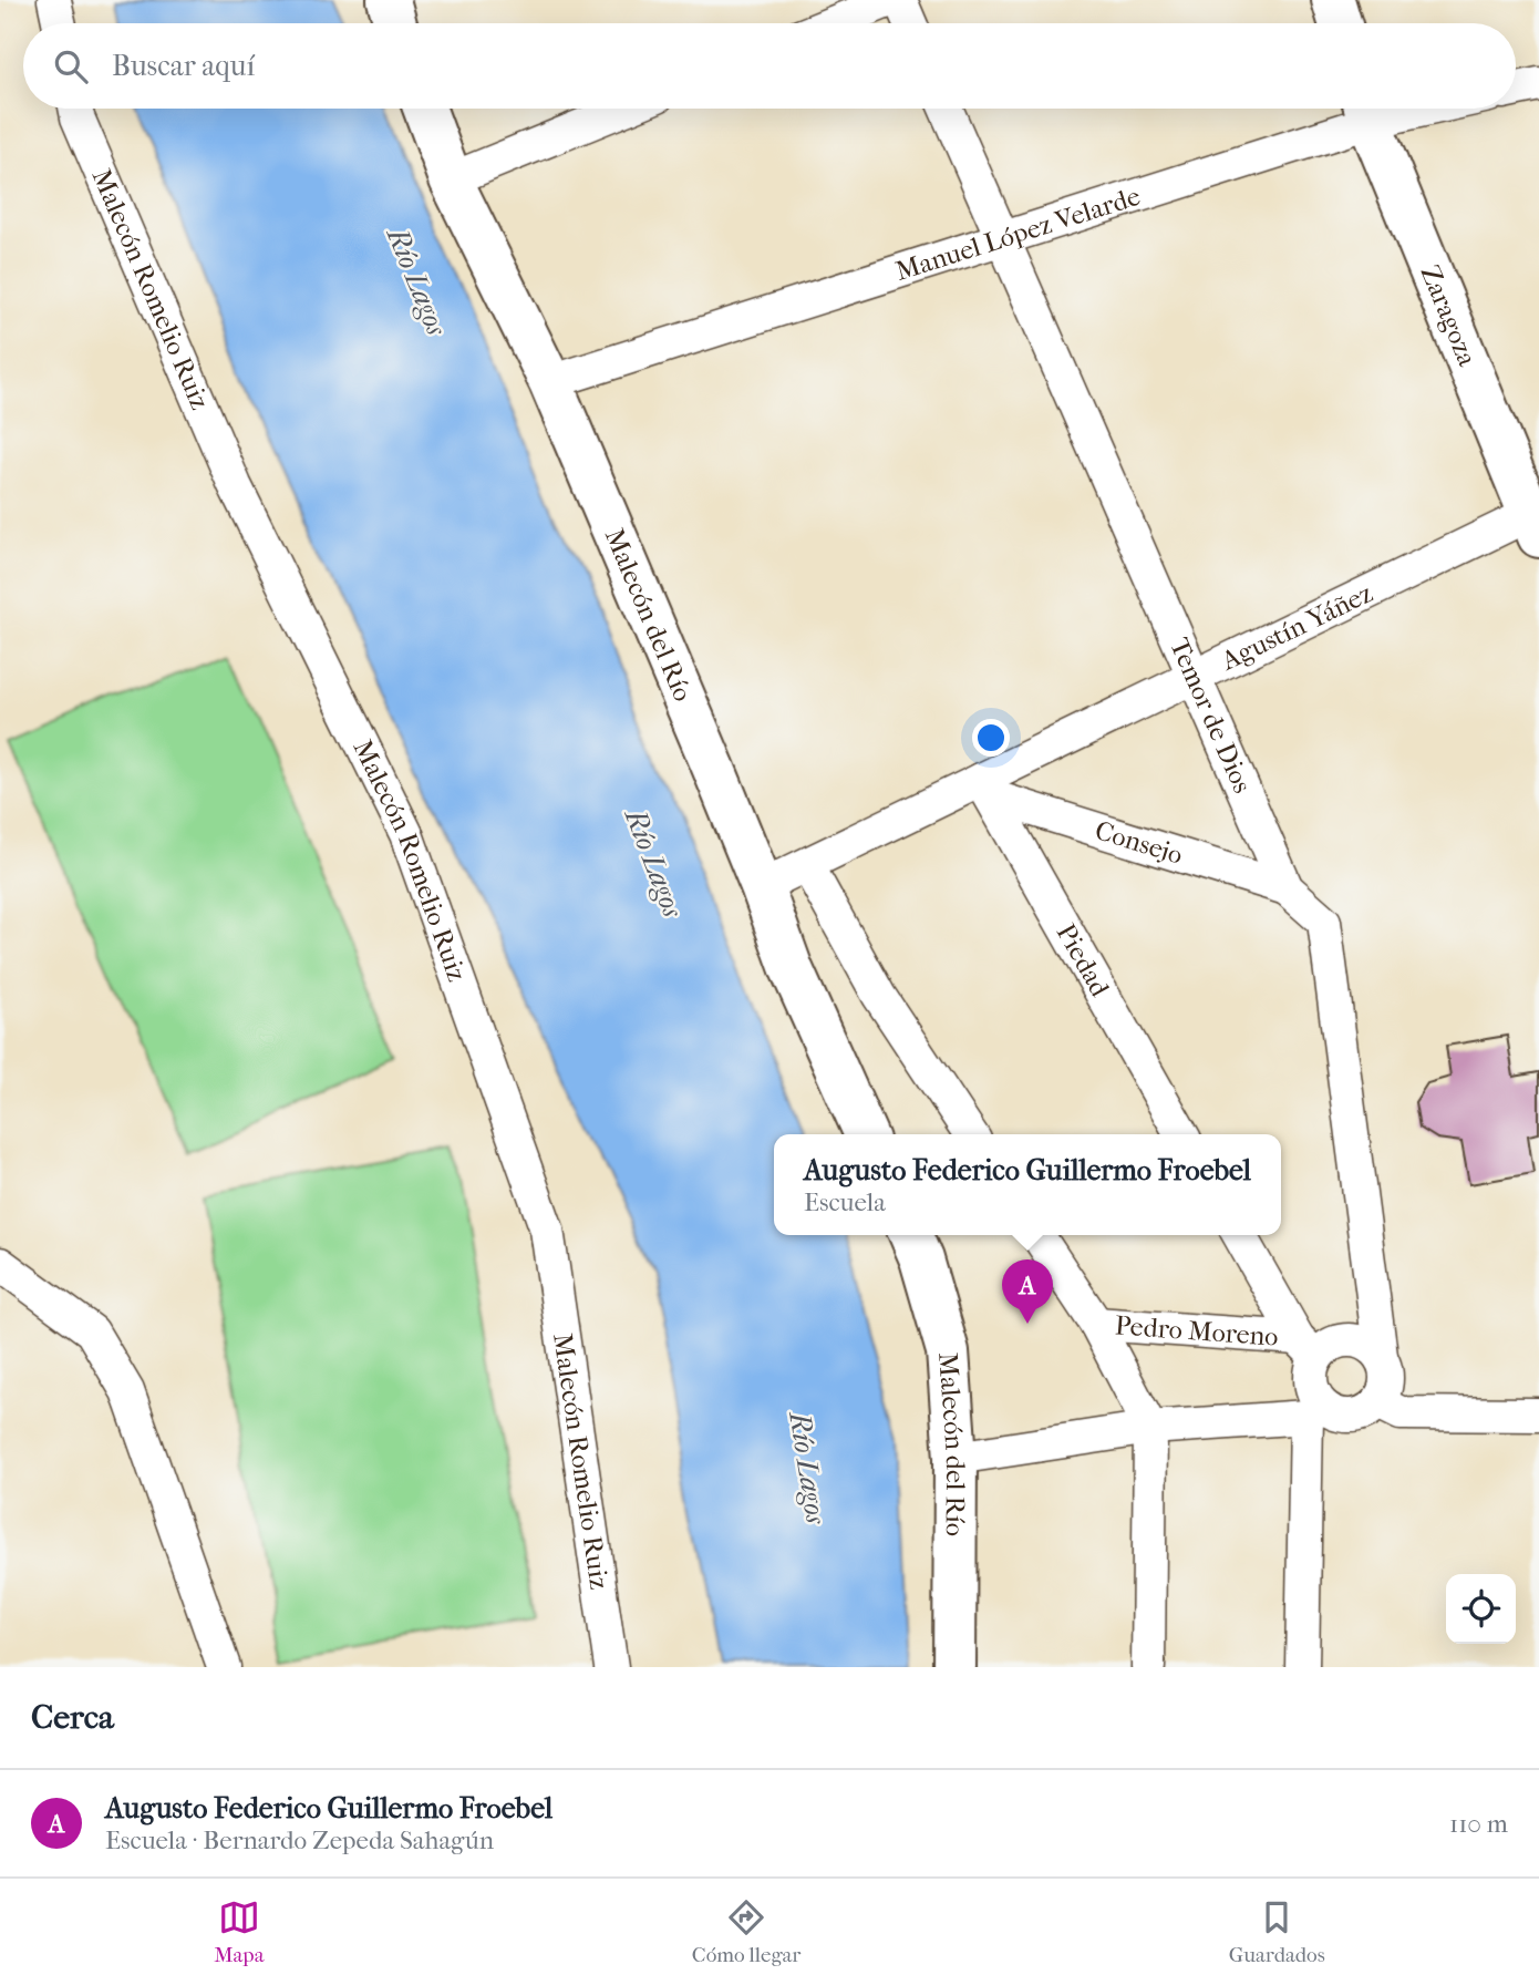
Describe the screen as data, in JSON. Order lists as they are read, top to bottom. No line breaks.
{"streets":{"street":["Manuel López Velarde","Malecón Romelio Ruiz","Zaragoza","Malecón del Río","Agustín Yáñez","Temor de Dios","Consejo","Piedad","Pedro Moreno"]},"crossings":[["Manuel López Velarde","Zaragoza"],["Manuel López Velarde","Malecón del Río"],["Manuel López Velarde","Temor de Dios"],["Zaragoza","Agustín Yáñez"],["Malecón del Río","Agustín Yáñez"],["Agustín Yáñez","Temor de Dios"],["Agustín Yáñez","Consejo"],["Agustín Yáñez","Piedad"],["Temor de Dios","Consejo"],["Temor de Dios","Pedro Moreno"],["Consejo","Piedad"]],"water":["Río Lagos"],"page":{"search":"Buscar aquí","popup":["Augusto Federico Guillermo Froebel","Escuela"],"pins":"A","heading":"Cerca","list":[{"mark":"A","name":"Augusto Federico Guillermo Froebel","note":"Escuela · Bernardo Zepeda Sahagún","value":"110 m"}],"nav":["Mapa","Cómo llegar","Guardados"]}}
